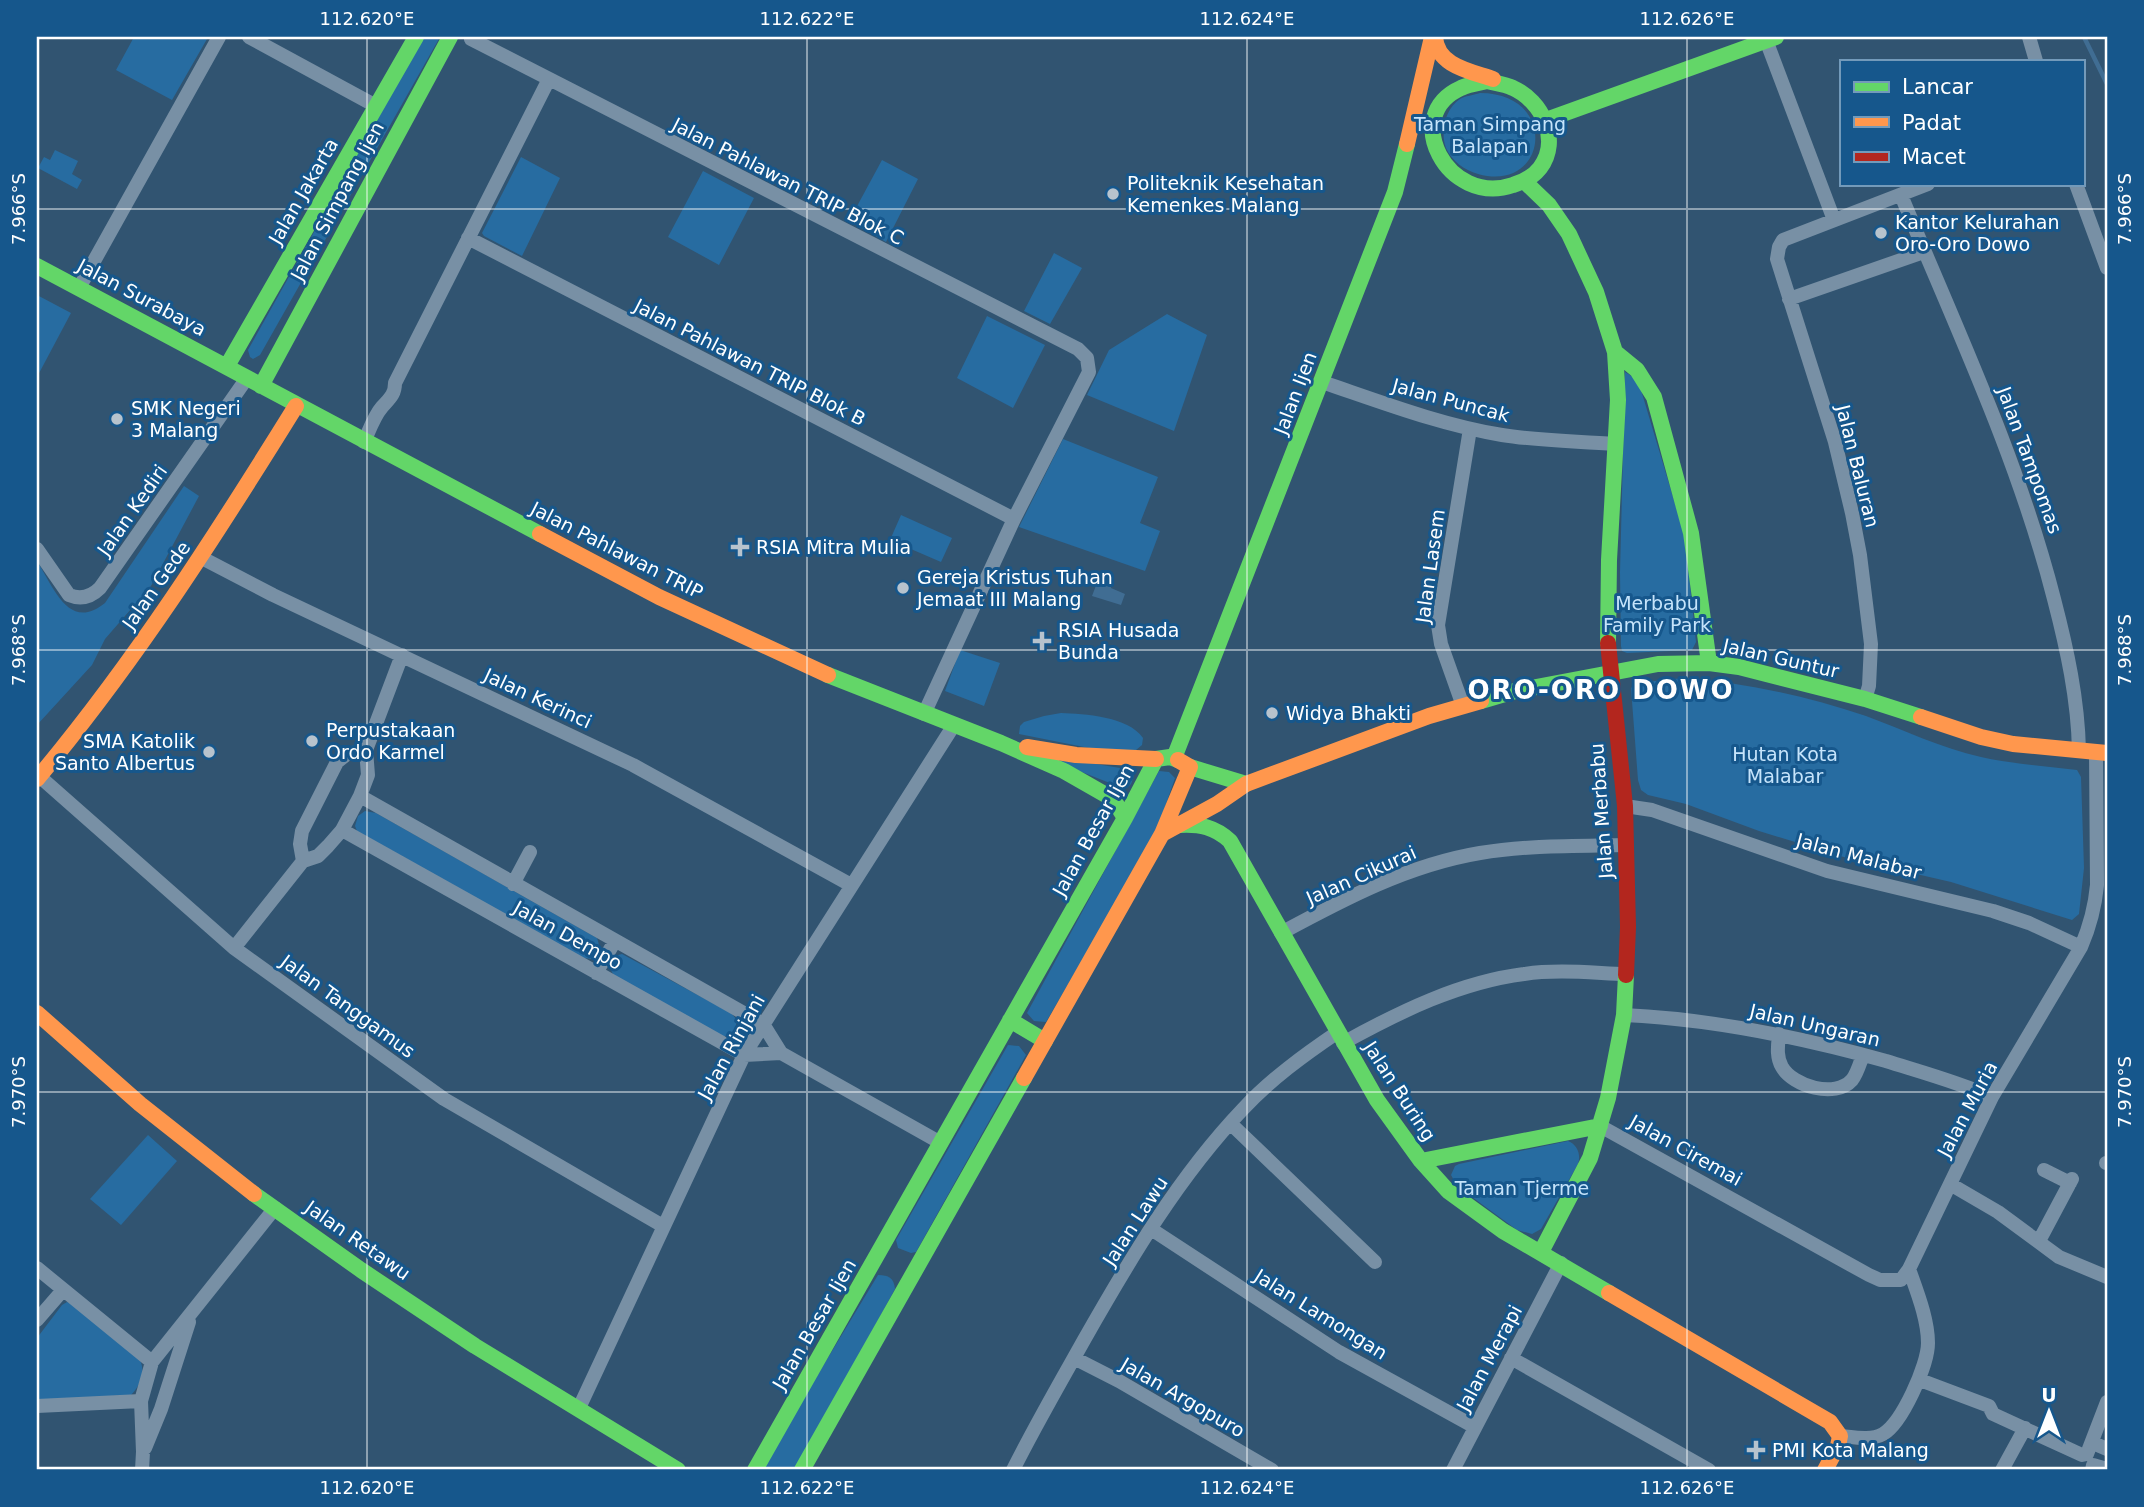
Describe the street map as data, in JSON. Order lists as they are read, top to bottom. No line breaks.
{"streets":{"main road":["Jalan Jakarta","Jalan Simpang Ijen","Jalan Surabaya","Jalan Ijen","Jalan Pahlawan TRIP","Jalan Gede","Jalan Guntur","Jalan Merbabu","Jalan Besar Ijen","Jalan Buring","Jalan Ciremai","Jalan Retawu"],"street":["Jalan Pahlawan TRIP Blok C","Jalan Pahlawan TRIP Blok B","Jalan Puncak","Jalan Tampomas","Jalan Baluran","Jalan Kediri","Jalan Lasem","Jalan Kerinci","Jalan Malabar","Jalan Cikurai","Jalan Dempo","Jalan Tanggamus","Jalan Ungaran","Jalan Rinjani","Jalan Muria","Jalan Lawu","Jalan Lamongan","Jalan Merapi","Jalan Argopuro"]},"crossings":[["Jalan Pahlawan TRIP Blok C","Jalan Pahlawan TRIP Blok B"],["Jalan Jakarta","Jalan Surabaya"],["Jalan Jakarta","Jalan Pahlawan TRIP"],["Jalan Simpang Ijen","Jalan Kediri"],["Jalan Simpang Ijen","Jalan Pahlawan TRIP"],["Jalan Surabaya","Jalan Pahlawan TRIP"],["Jalan Ijen","Jalan Puncak"],["Jalan Ijen","Jalan Besar Ijen"],["Jalan Puncak","Jalan Lasem"],["Jalan Puncak","Jalan Merbabu"],["Jalan Tampomas","Jalan Guntur"],["Jalan Baluran","Jalan Guntur"],["Jalan Kediri","Jalan Pahlawan TRIP"],["Jalan Pahlawan TRIP","Jalan Gede"],["Jalan Pahlawan TRIP","Jalan Besar Ijen"],["Jalan Pahlawan TRIP","Jalan Rinjani"],["Jalan Lasem","Jalan Guntur"],["Jalan Gede","Jalan Kerinci"],["Jalan Gede","Jalan Tanggamus"],["Jalan Guntur","Jalan Merbabu"],["Jalan Guntur","Jalan Besar Ijen"],["Jalan Guntur","Jalan Buring"],["Jalan Guntur","Jalan Muria"],["Jalan Kerinci","Jalan Rinjani"],["Jalan Merbabu","Jalan Malabar"],["Jalan Merbabu","Jalan Cikurai"],["Jalan Merbabu","Jalan Ungaran"],["Jalan Merbabu","Jalan Buring"],["Jalan Merbabu","Jalan Ciremai"],["Jalan Merbabu","Jalan Lawu"],["Jalan Besar Ijen","Jalan Dempo"],["Jalan Malabar","Jalan Muria"],["Jalan Cikurai","Jalan Buring"],["Jalan Dempo","Jalan Rinjani"],["Jalan Tanggamus","Jalan Rinjani"],["Jalan Ungaran","Jalan Muria"],["Jalan Rinjani","Jalan Retawu"],["Jalan Buring","Jalan Ciremai"],["Jalan Buring","Jalan Lawu"],["Jalan Buring","Jalan Merapi"],["Jalan Muria","Jalan Ciremai"],["Jalan Lawu","Jalan Lamongan"],["Jalan Lawu","Jalan Argopuro"],["Jalan Lamongan","Jalan Merapi"]],"districts":["ORO-ORO DOWO"],"parks":["Taman Simpang Balapan","Merbabu Family Park","Hutan Kota Malabar","Taman Tjerme"],"places":{"other":["Politeknik Kesehatan Kemenkes Malang","Kantor Kelurahan Oro-Oro Dowo","SMK Negeri 3 Malang","Gereja Kristus Tuhan Jemaat III Malang","Widya Bhakti","Perpustakaan Ordo Karmel","SMA Katolik Santo Albertus"],"health":["RSIA Mitra Mulia","RSIA Husada Bunda","PMI Kota Malang"]},"legend":["Lancar","Padat","Macet"],"north":"top","coordinates":["112.620°E","112.622°E","112.624°E","112.626°E","7.966°S","7.968°S","7.970°S"]}
